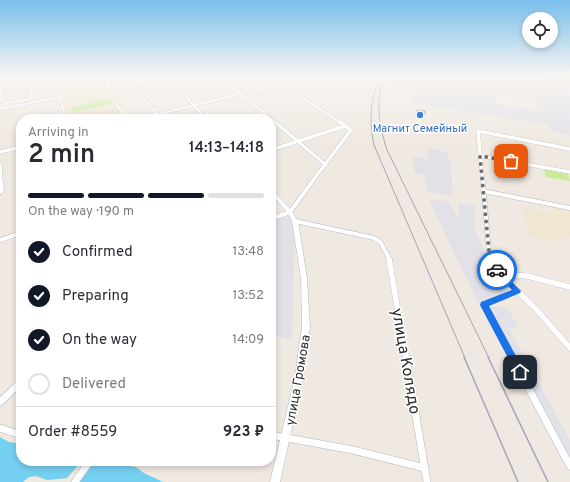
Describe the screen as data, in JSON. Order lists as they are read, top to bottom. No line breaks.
{"streets":{"street":["улица Колядо","улица Громова"]},"crossings":[["улица Колядо","улица Громова"]],"places":["Магнит Семейный"],"page":{"heading":["2 min","Arriving in","14:13–14:18"],"panel":["Order #8559","923 ₽"],"bar":"On the way · 190 m","list":[["Confirmed","13:48"],["Preparing","13:52"],["On the way","14:09"],"Delivered"]}}
